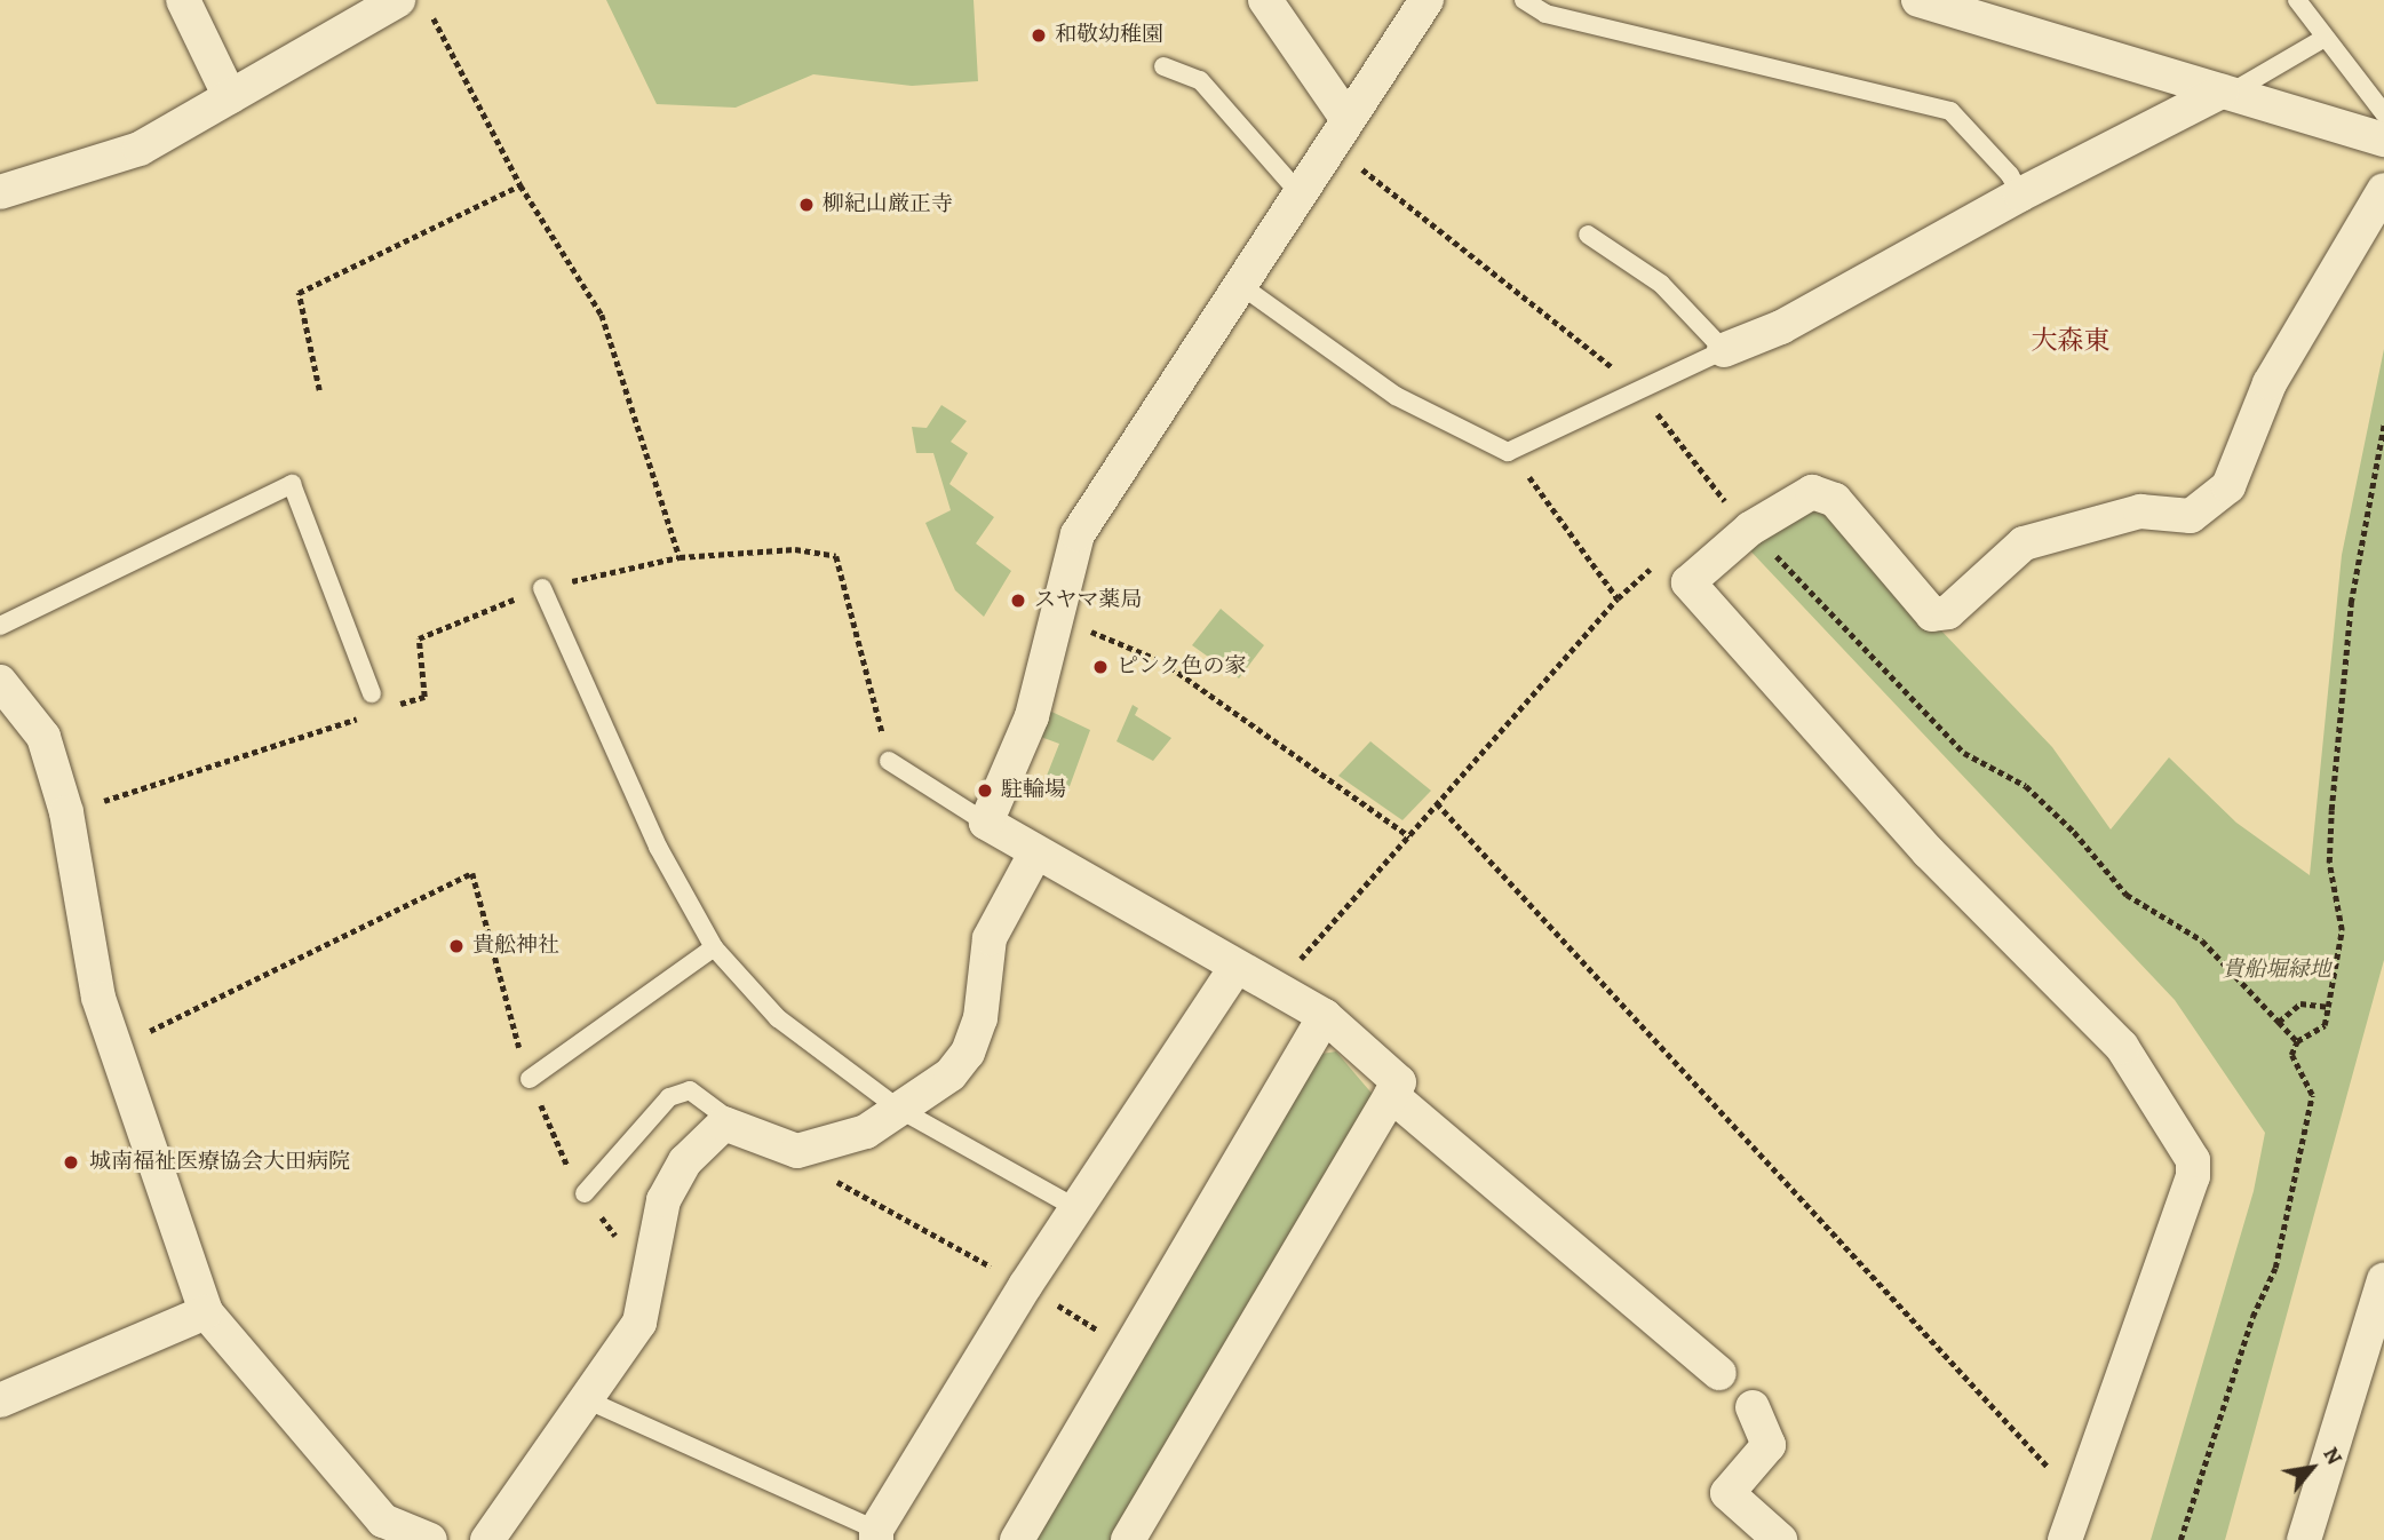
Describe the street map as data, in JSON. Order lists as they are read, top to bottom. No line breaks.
{"districts":["大森東"],"parks":["貴船堀緑地"],"places":["和敬幼稚園","柳紀山厳正寺","スヤマ薬局","ピンク色の家","駐輪場","貴舩神社","城南福祉医療協会大田病院"],"north":"top right"}
